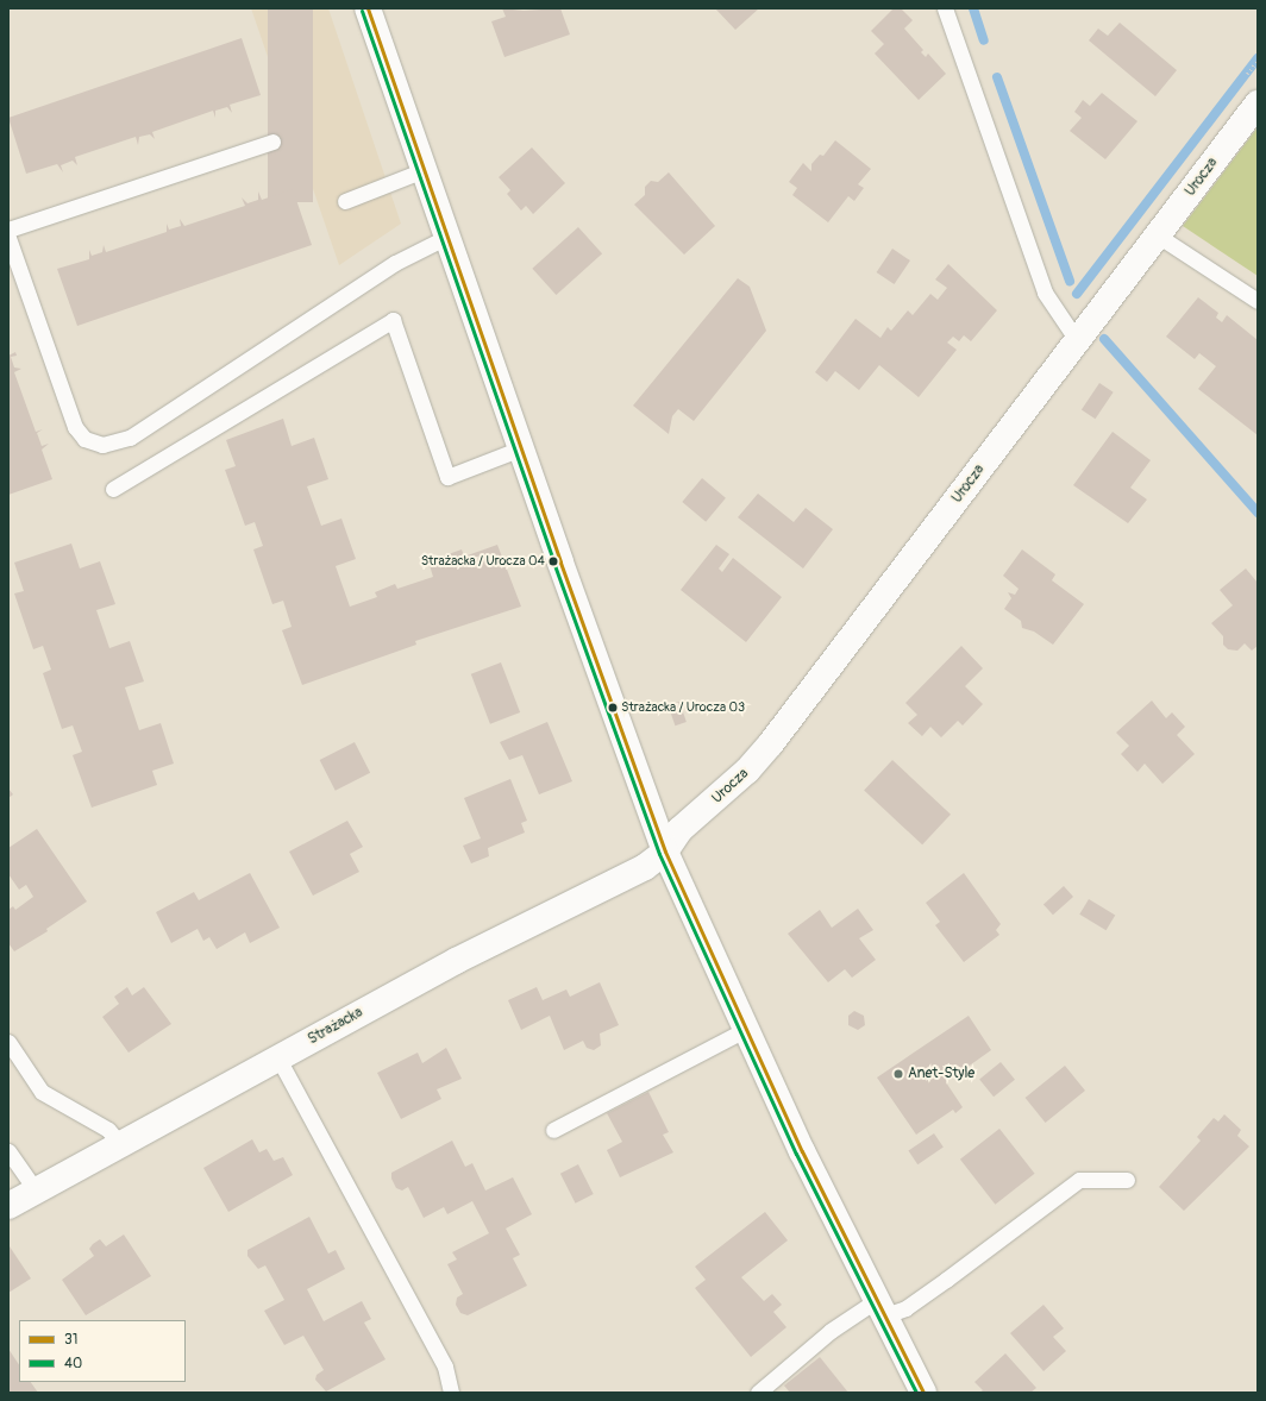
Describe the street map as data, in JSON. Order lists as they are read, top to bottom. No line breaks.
{"streets":{"street":["Urocza","Strażacka"]},"crossings":[["Urocza","Strażacka"]],"places":["Strażacka / Urocza 04","Strażacka / Urocza 03","Anet-Style"],"lines":["transit line 31","transit line 40"],"legend":["31","40"]}
